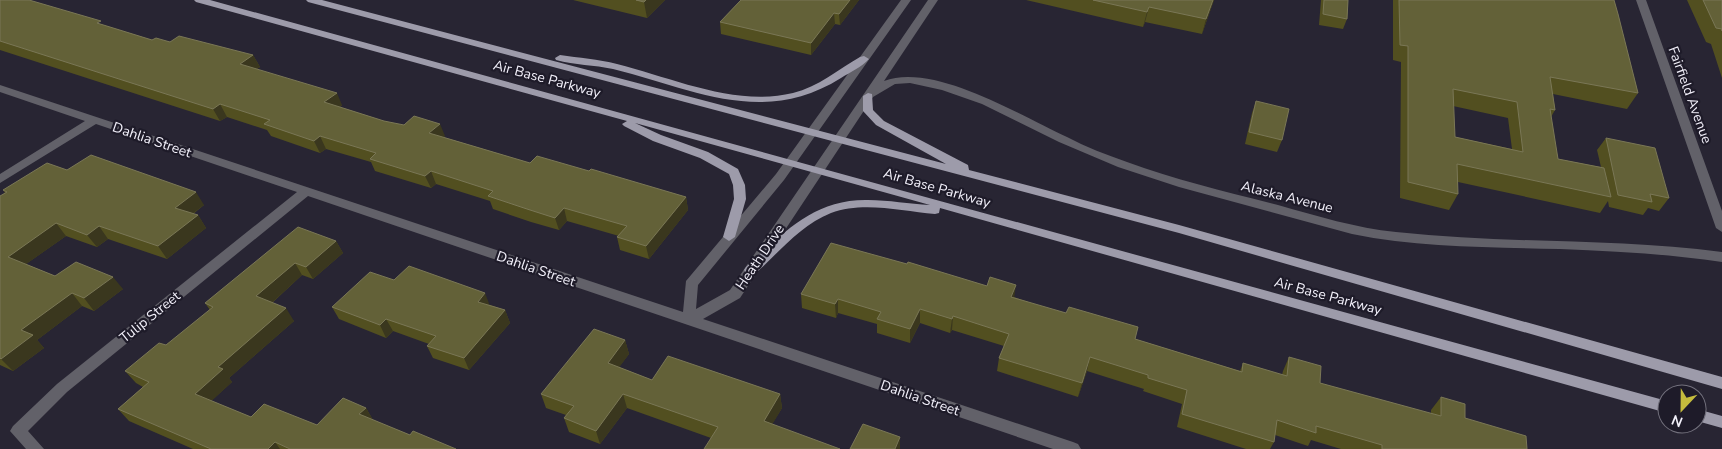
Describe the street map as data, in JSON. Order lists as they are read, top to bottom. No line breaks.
{"streets":{"main road":["Air Base Parkway"],"street":["Fairfield Avenue","Dahlia Street","Alaska Avenue","Heath Drive","Tulip Street"]},"crossings":[["Air Base Parkway","Heath Drive"],["Dahlia Street","Heath Drive"],["Dahlia Street","Tulip Street"],["Alaska Avenue","Heath Drive"]],"north":"bottom"}
